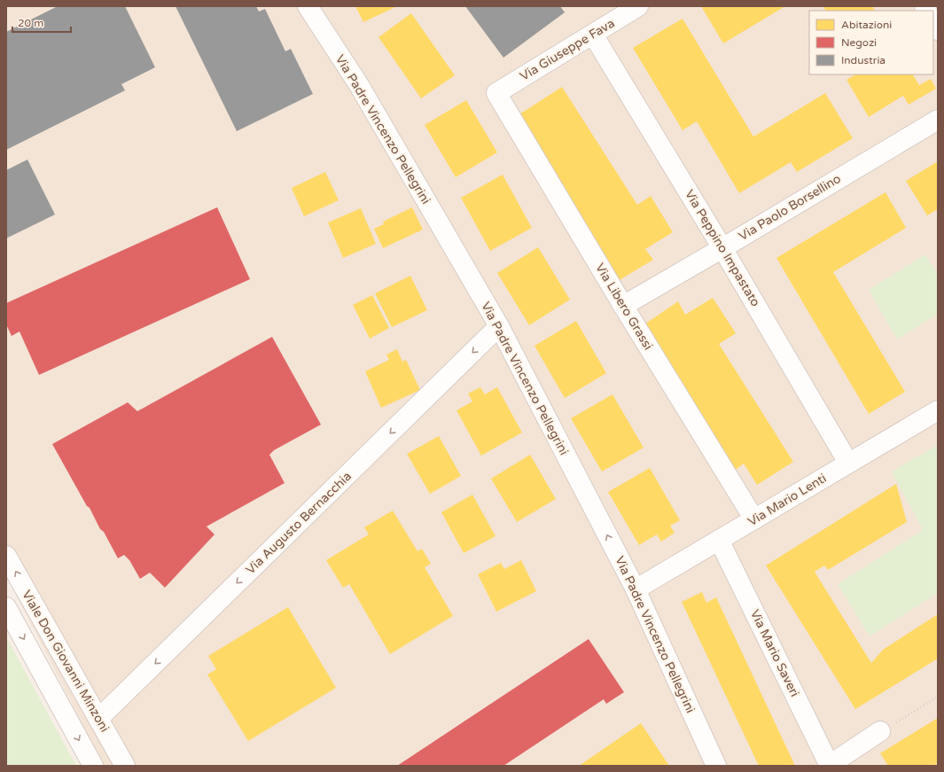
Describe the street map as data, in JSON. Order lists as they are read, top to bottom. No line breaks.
{"streets":{"street":["Via Giuseppe Fava","Via Padre Vincenzo Pellegrini","Via Paolo Borsellino","Via Peppino Impastato","Via Libero Grassi","Via Mario Lenti","Via Augusto Bernacchia","Via Mario Saveri","Viale Don Giovanni Minzoni"]},"crossings":[["Via Giuseppe Fava","Via Peppino Impastato"],["Via Giuseppe Fava","Via Libero Grassi"],["Via Padre Vincenzo Pellegrini","Via Mario Lenti"],["Via Padre Vincenzo Pellegrini","Via Augusto Bernacchia"],["Via Paolo Borsellino","Via Peppino Impastato"],["Via Paolo Borsellino","Via Libero Grassi"],["Via Peppino Impastato","Via Mario Lenti"],["Via Libero Grassi","Via Mario Lenti"],["Via Mario Lenti","Via Mario Saveri"],["Via Augusto Bernacchia","Viale Don Giovanni Minzoni"]],"one_way":["Via Augusto Bernacchia"],"legend":["Abitazioni","Negozi","Industria"],"scale_bar":"20 m"}
